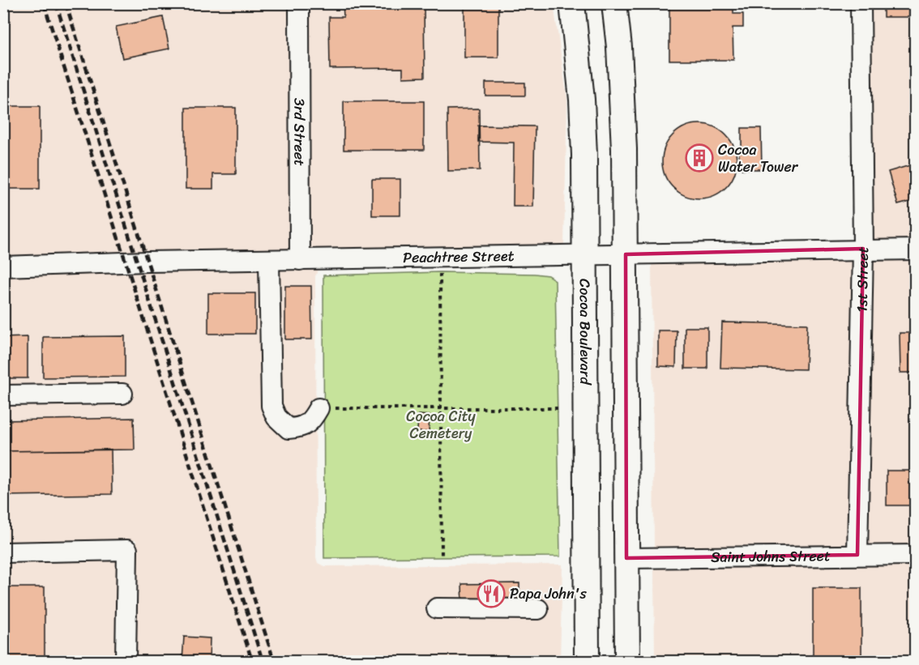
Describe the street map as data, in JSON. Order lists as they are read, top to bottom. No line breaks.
{"streets":{"main road":["Cocoa Boulevard"],"street":["3rd Street","Peachtree Street","1st Street","Saint Johns Street"]},"crossings":[["3rd Street","Peachtree Street"],["Peachtree Street","1st Street"],["Peachtree Street","Cocoa Boulevard"],["1st Street","Saint Johns Street"]],"parks":["Cocoa City Cemetery"],"places":{"building":["Cocoa Water Tower"],"restaurant":["Papa John's"]}}
